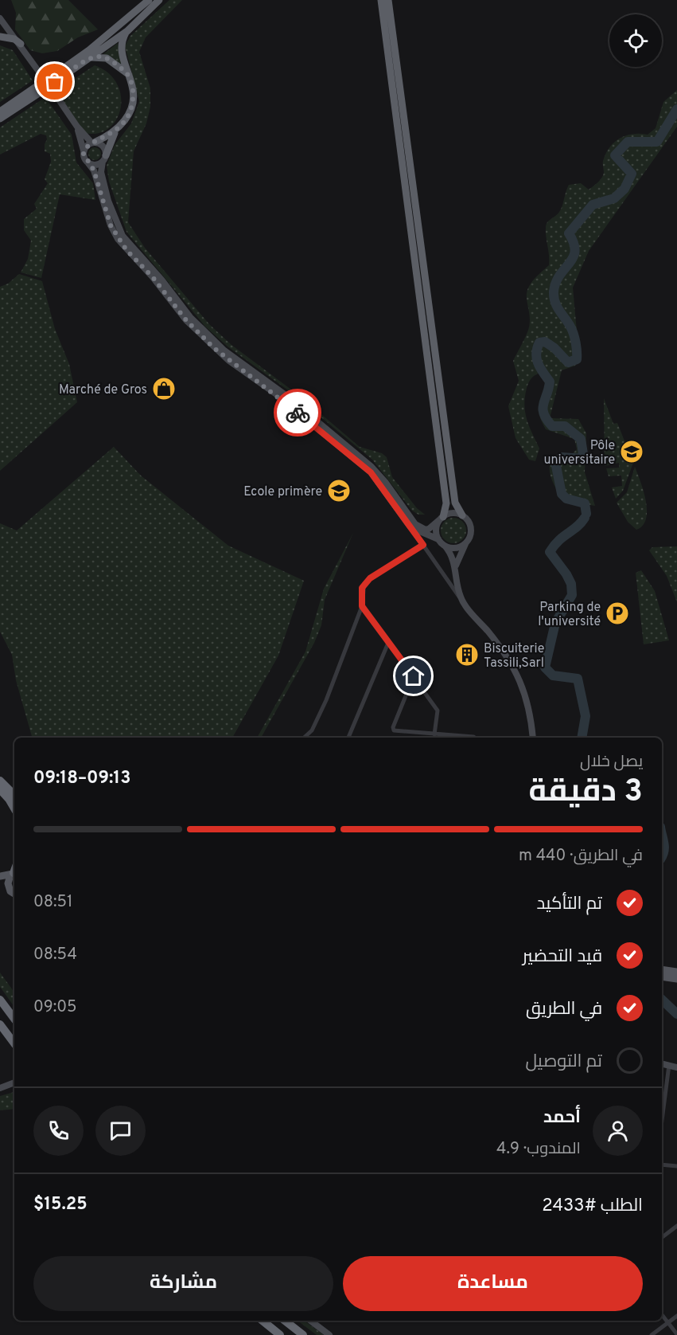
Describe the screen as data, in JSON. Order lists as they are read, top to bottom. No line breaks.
{"places":{"shop":["Marché de Gros"],"school or university":["Pôle universitaire","Ecole primère"],"parking":["Parking de l'université"],"building":["Biscuiterie Tassili,Sarl"]},"page":{"heading":["3 دقيقة","يصل خلال","09:13–09:18"],"panel":["أحمد","المندوب · 4.9","الطلب #2433","$15.25"],"bar":"في الطريق · 440 m","list":[["تم التأكيد","08:51"],["قيد التحضير","08:54"],["في الطريق","09:05"],"تم التوصيل"],"buttons":["مساعدة","مشاركة"]}}
